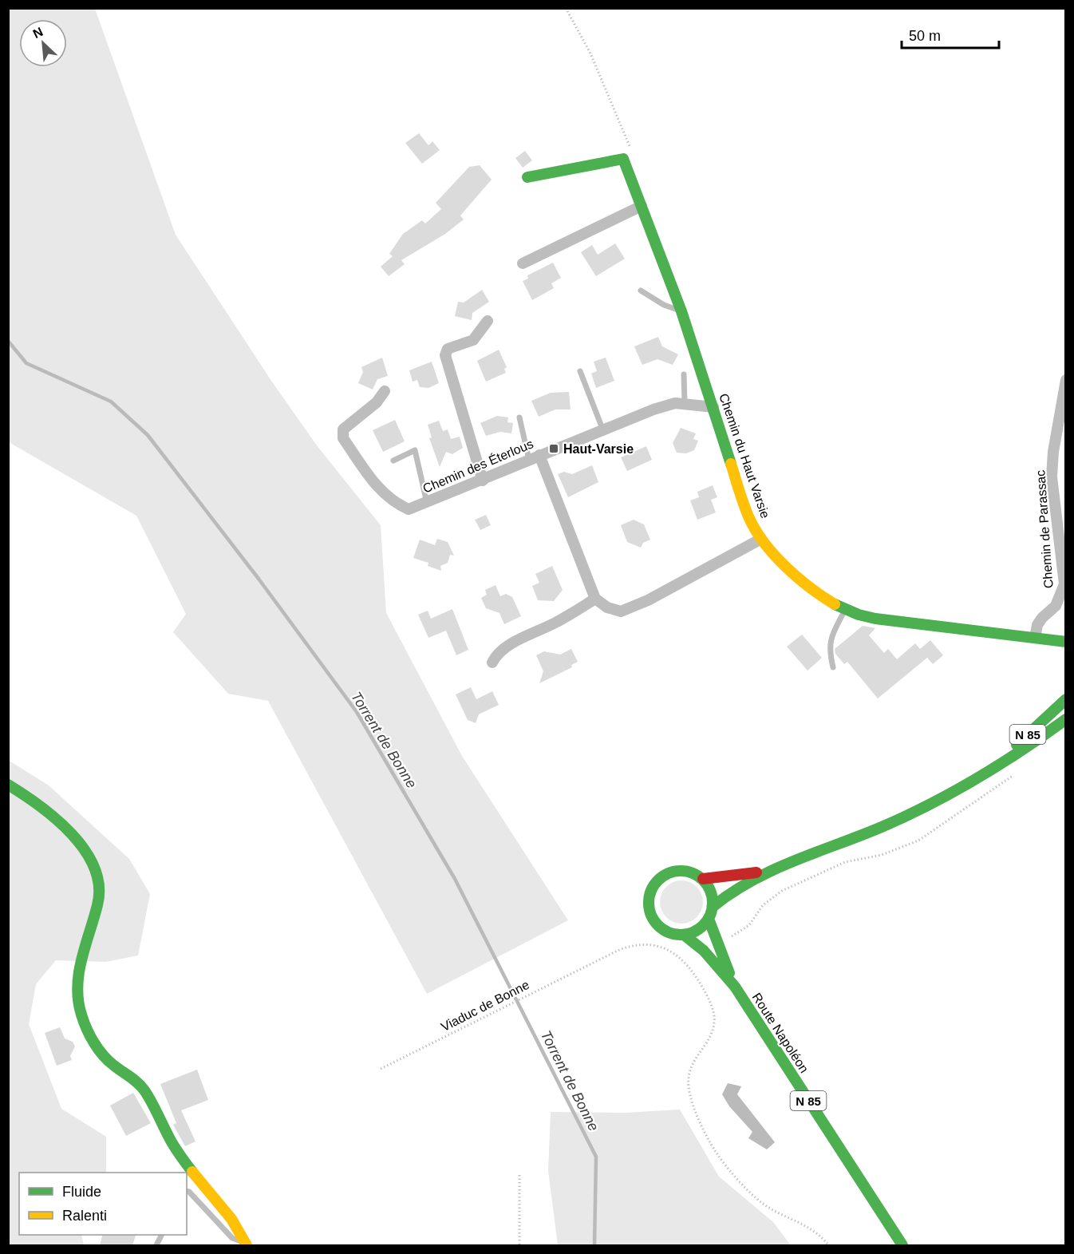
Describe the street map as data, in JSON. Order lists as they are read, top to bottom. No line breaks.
{"streets":{"street":["Chemin du Haut Varsie","Chemin des Éterlous","Chemin de Parassac","N 85","Route Napoléon"],"path":["Viaduc de Bonne"]},"crossings":[["Chemin du Haut Varsie","Chemin des Éterlous"],["Chemin du Haut Varsie","Chemin de Parassac"],["N 85","Route Napoléon"]],"water":["Torrent de Bonne"],"places":{"transit":["Haut-Varsie"]},"legend":["Fluide","Ralenti"],"scale_bar":"50 m","north":"top left"}
